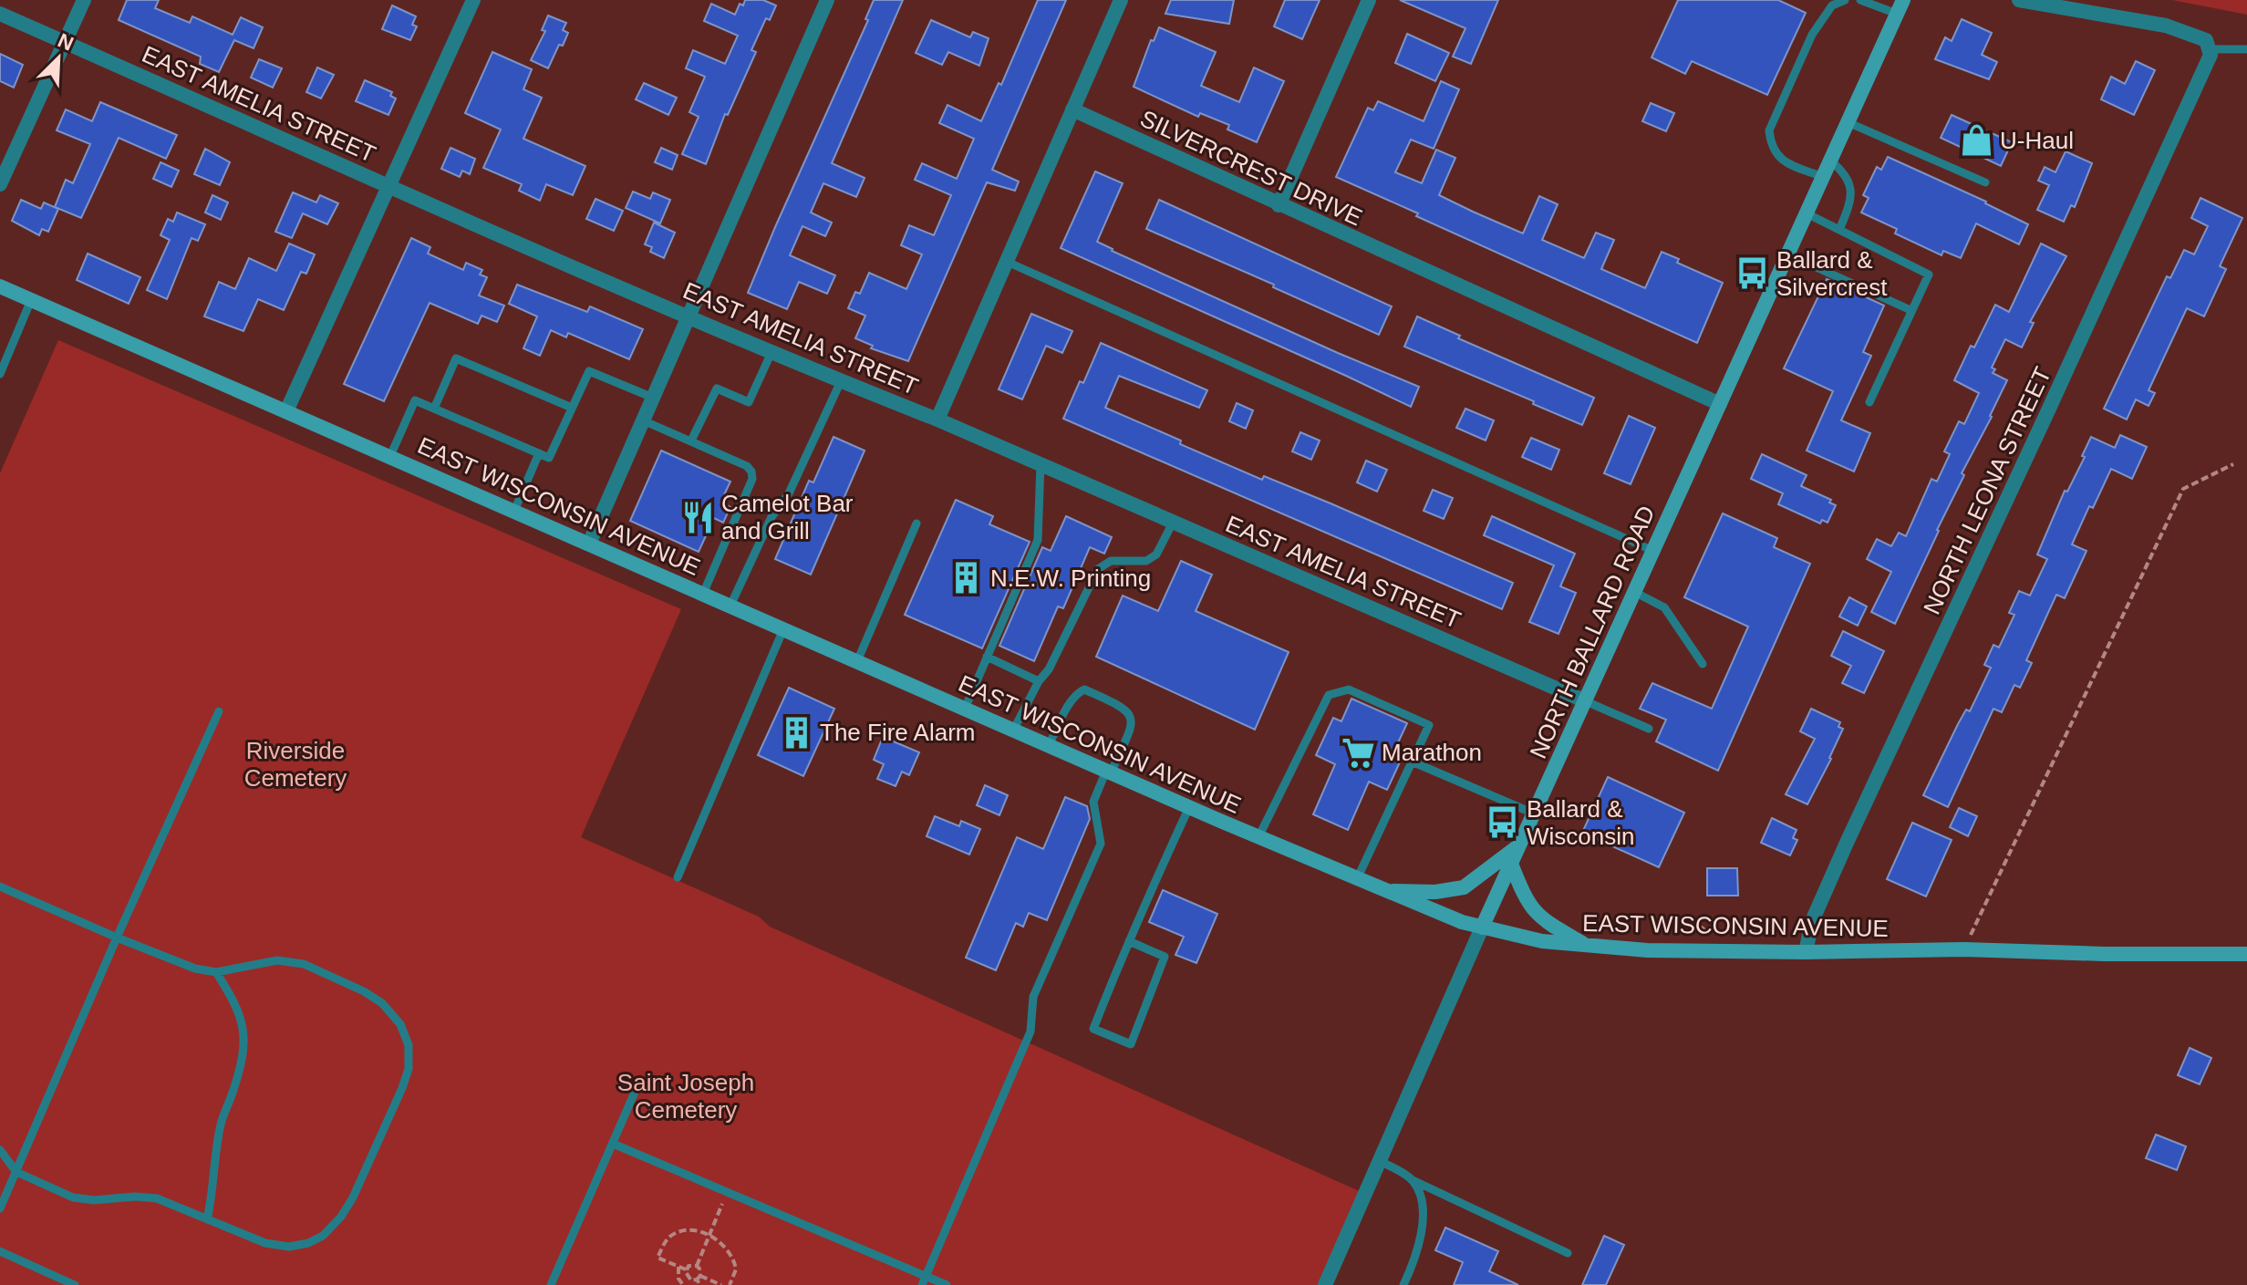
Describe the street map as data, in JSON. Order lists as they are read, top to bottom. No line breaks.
{"streets":{"main road":["EAST WISCONSIN AVENUE","NORTH BALLARD ROAD"],"street":["EAST AMELIA STREET","SILVERCREST DRIVE","NORTH LEONA STREET"]},"crossings":[["EAST AMELIA STREET","NORTH BALLARD ROAD"],["SILVERCREST DRIVE","NORTH BALLARD ROAD"],["NORTH LEONA STREET","EAST WISCONSIN AVENUE"],["EAST WISCONSIN AVENUE","NORTH BALLARD ROAD"]],"parks":["Riverside Cemetery","Saint Joseph Cemetery"],"places":{"shop":["U-Haul"],"bus stop":["Ballard & Silvercrest","Ballard & Wisconsin"],"restaurant":["Camelot Bar and Grill"],"building":["N.E.W. Printing","The Fire Alarm"],"supermarket":["Marathon"]},"north":"top right"}
